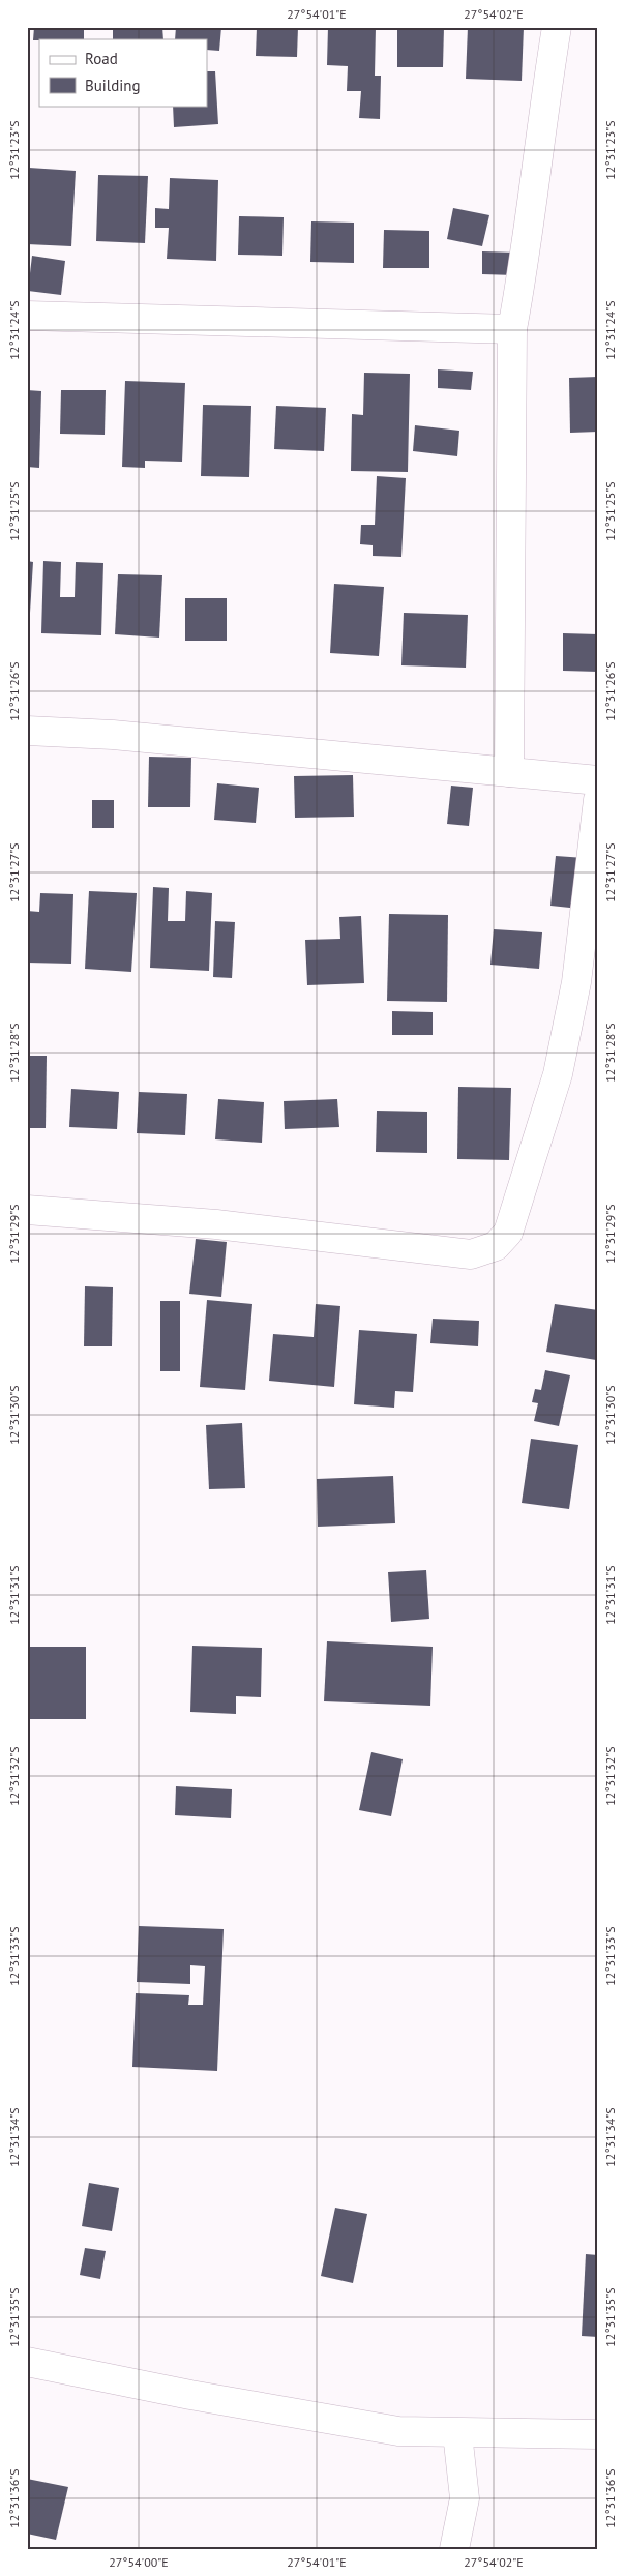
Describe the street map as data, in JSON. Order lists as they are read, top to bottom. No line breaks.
{"legend":["Road","Building"],"coordinates":["27°54'01\"E","27°54'02\"E","12°31'23\"S","12°31'24\"S","12°31'25\"S","12°31'26\"S","12°31'27\"S","12°31'28\"S","12°31'29\"S","12°31'30\"S","12°31'31\"S","12°31'32\"S","12°31'33\"S","12°31'34\"S","12°31'35\"S","12°31'36\"S","27°54'00\"E"]}
